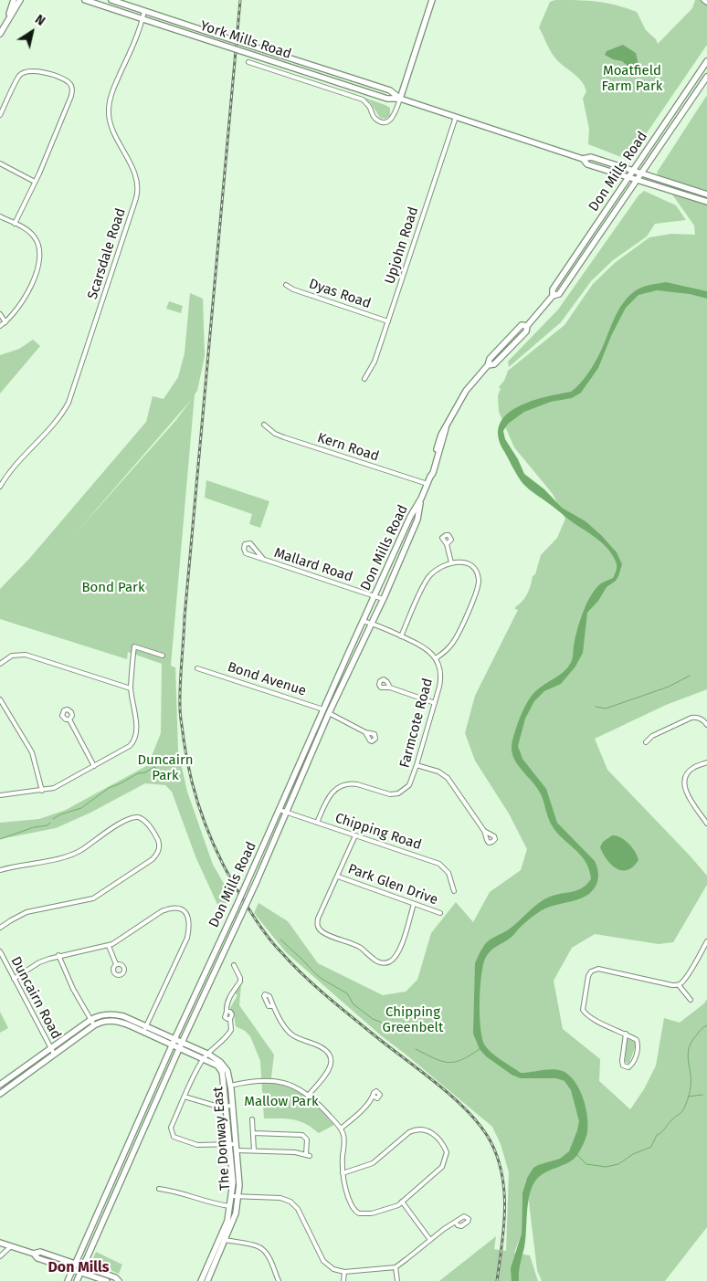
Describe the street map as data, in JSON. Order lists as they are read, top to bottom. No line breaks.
{"streets":{"main road":["York Mills Road","Don Mills Road","The Donway East"],"street":["Upjohn Road","Scarsdale Road","Dyas Road","Kern Road","Mallard Road","Bond Avenue","Farmcote Road","Chipping Road","Park Glen Drive","Duncairn Road"]},"crossings":[["York Mills Road","Don Mills Road"],["York Mills Road","Upjohn Road"],["York Mills Road","Scarsdale Road"],["Don Mills Road","Kern Road"],["Don Mills Road","Mallard Road"],["Don Mills Road","Bond Avenue"],["Don Mills Road","Chipping Road"],["Don Mills Road","The Donway East"],["Upjohn Road","Dyas Road"],["Farmcote Road","Chipping Road"]],"districts":["Don Mills"],"parks":["Moatfield Farm Park","Bond Park","Duncairn Park","Chipping Greenbelt","Mallow Park"],"north":"top right"}
